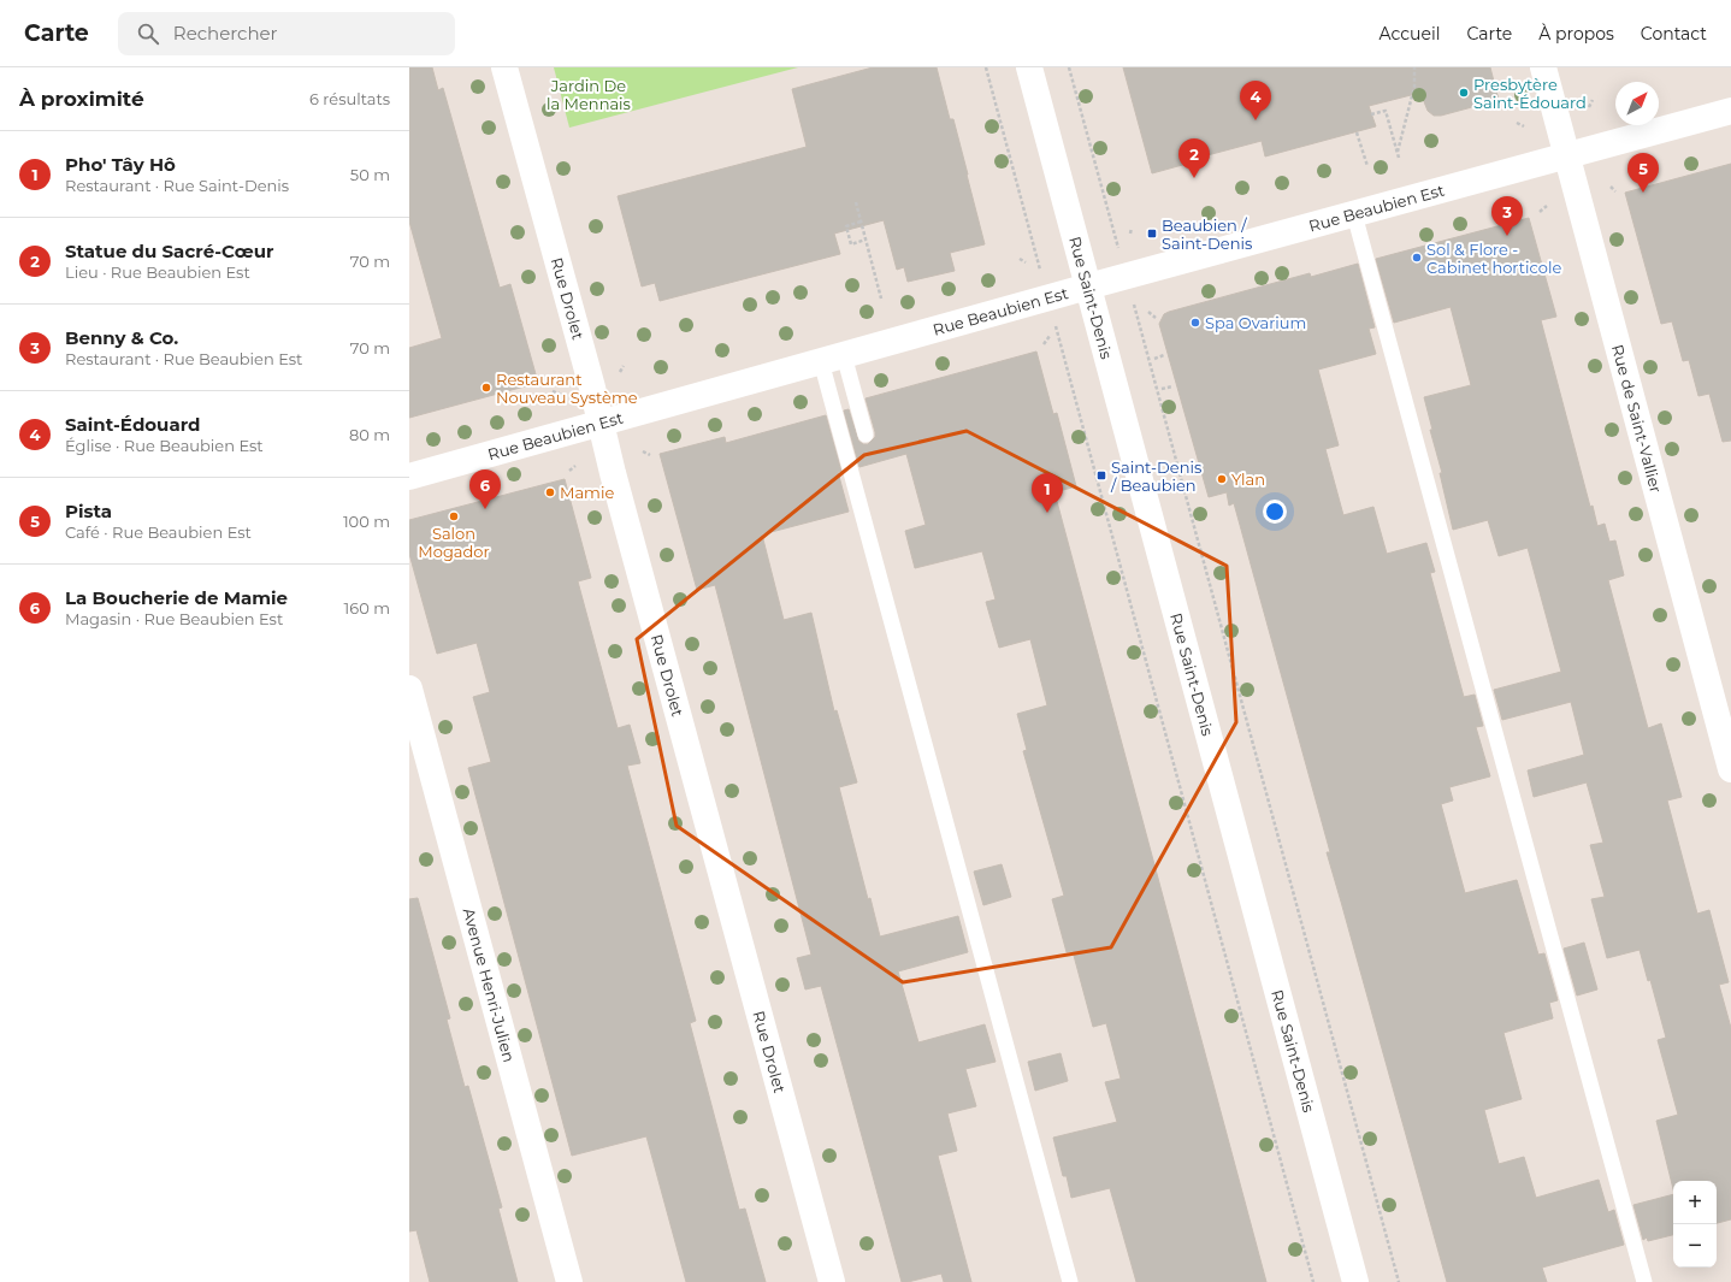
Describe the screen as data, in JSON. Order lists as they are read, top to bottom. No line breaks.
{"streets":{"street":["Rue Beaubien Est","Rue Drolet","Rue Saint-Denis","Rue de Saint-Vallier","Avenue Henri-Julien"]},"crossings":[["Rue Beaubien Est","Rue Drolet"],["Rue Beaubien Est","Rue Saint-Denis"],["Rue Beaubien Est","Rue de Saint-Vallier"]],"parks":["Jardin De la Mennais"],"places":{"other":["Presbytère Saint-Édouard","Sol & Flore - Cabinet horticole","Spa Ovarium","Restaurant Nouveau Système","Ylan","Mamie","Salon Mogador"],"transit":["Beaubien / Saint-Denis","Saint-Denis / Beaubien"]},"north":"top right","page":{"header":"Carte","search":"Rechercher","nav":["Accueil","Carte","À propos","Contact"],"heading":["À proximité","6 résultats"],"pins":["4","2","5","3","6","1"],"list":[{"mark":"1","name":"Pho' Tây Hô","note":"Restaurant · Rue Saint-Denis","value":"50 m"},{"mark":"2","name":"Statue du Sacré-Cœur","note":"Lieu · Rue Beaubien Est","value":"70 m"},{"mark":"3","name":"Benny & Co.","note":"Restaurant · Rue Beaubien Est","value":"70 m"},{"mark":"4","name":"Saint-Édouard","note":"Église · Rue Beaubien Est","value":"80 m"},{"mark":"5","name":"Pista","note":"Café · Rue Beaubien Est","value":"100 m"},{"mark":"6","name":"La Boucherie de Mamie","note":"Magasin · Rue Beaubien Est","value":"160 m"}],"map_buttons":["+","−"]}}
